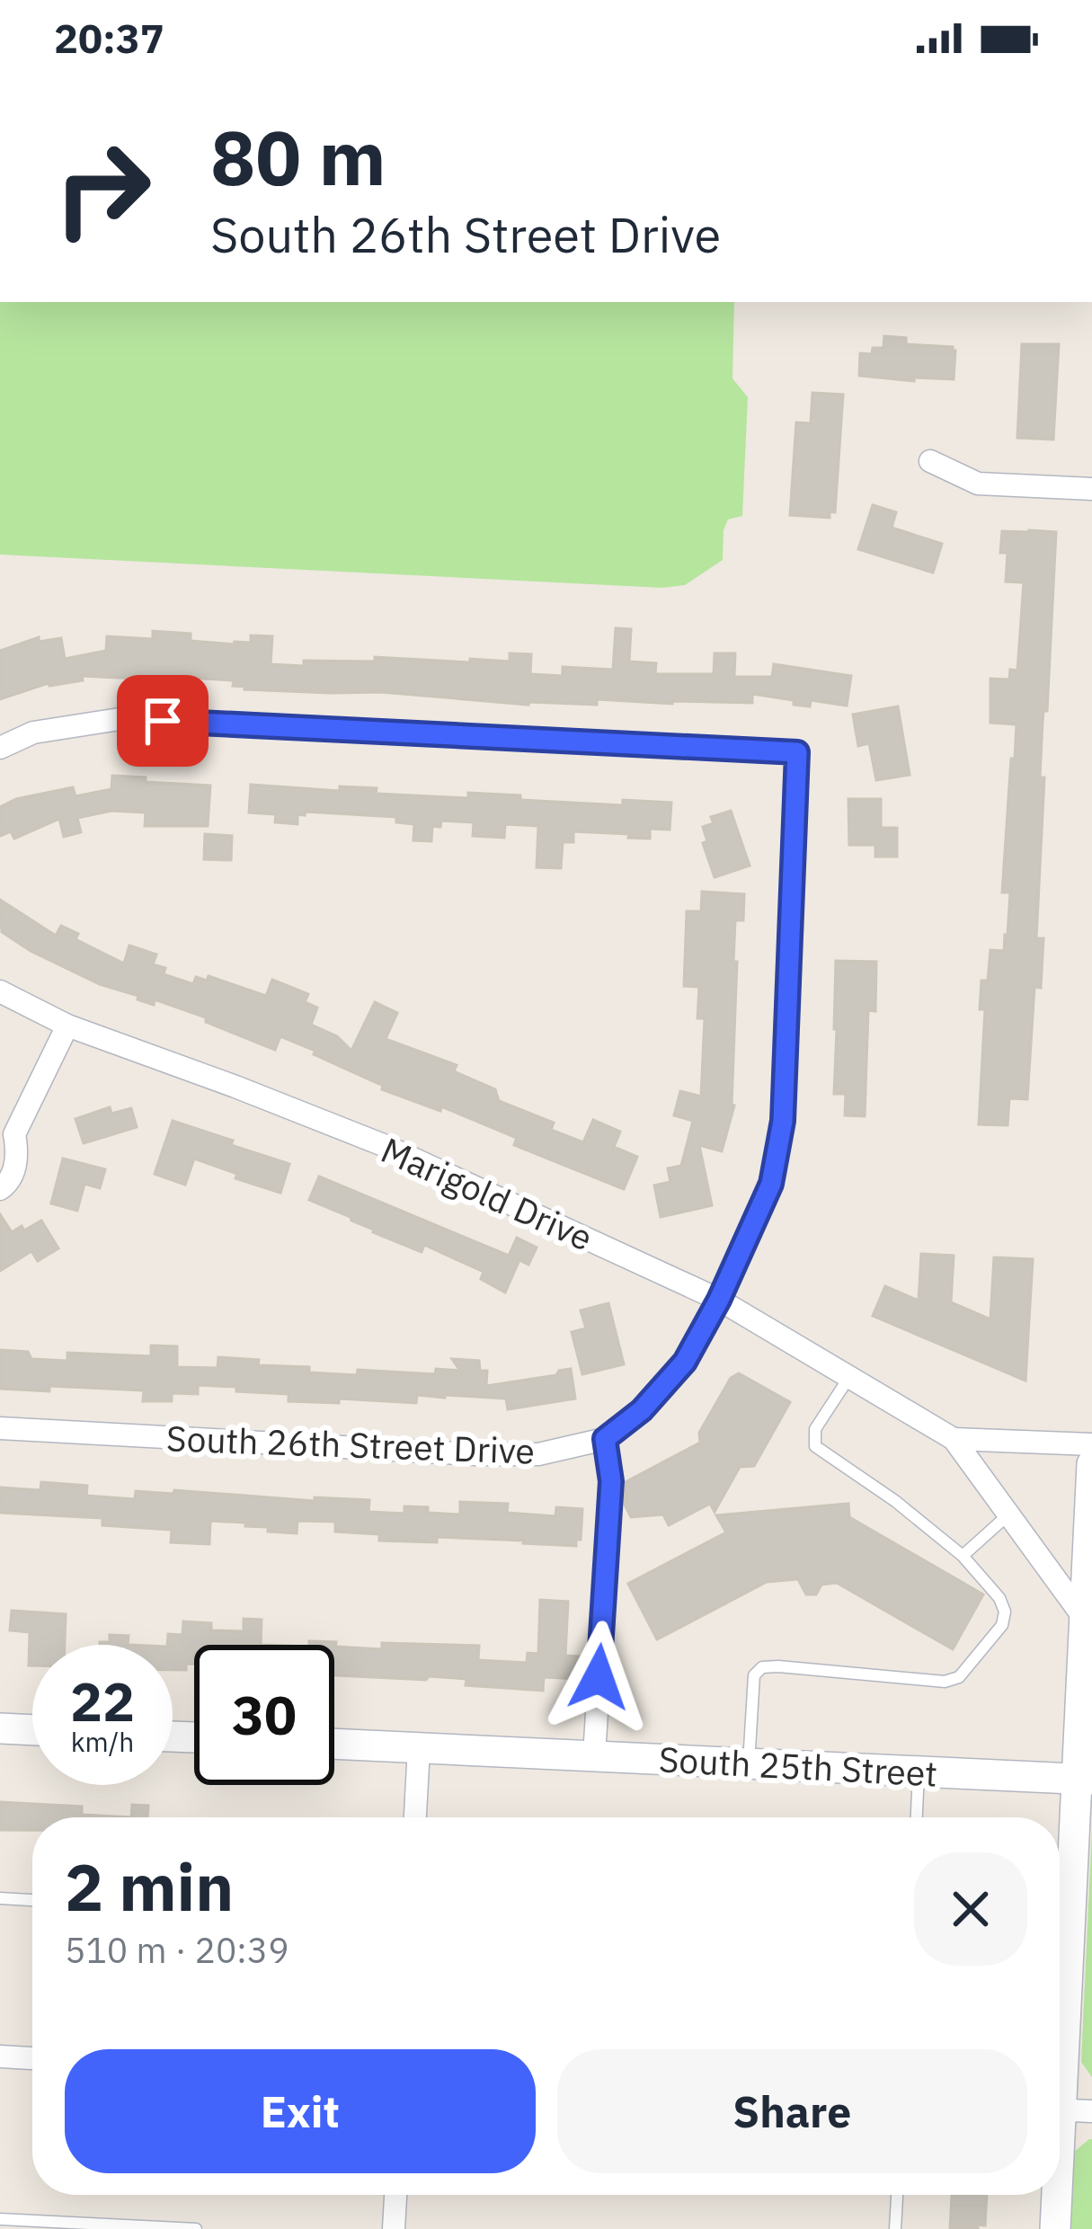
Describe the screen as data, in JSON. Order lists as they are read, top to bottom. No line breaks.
{"streets":{"main road":["South 25th Street"],"street":["Marigold Drive","South 26th Street Drive"]},"crossings":[["Marigold Drive","South 26th Street Drive"]],"page":{"status":"20:37","turn":["80 m","South 26th Street Drive"],"speed":"22 km/h","limit":"30","heading":["2 min","510 m · 20:39"],"buttons":["Exit","Share"]}}
